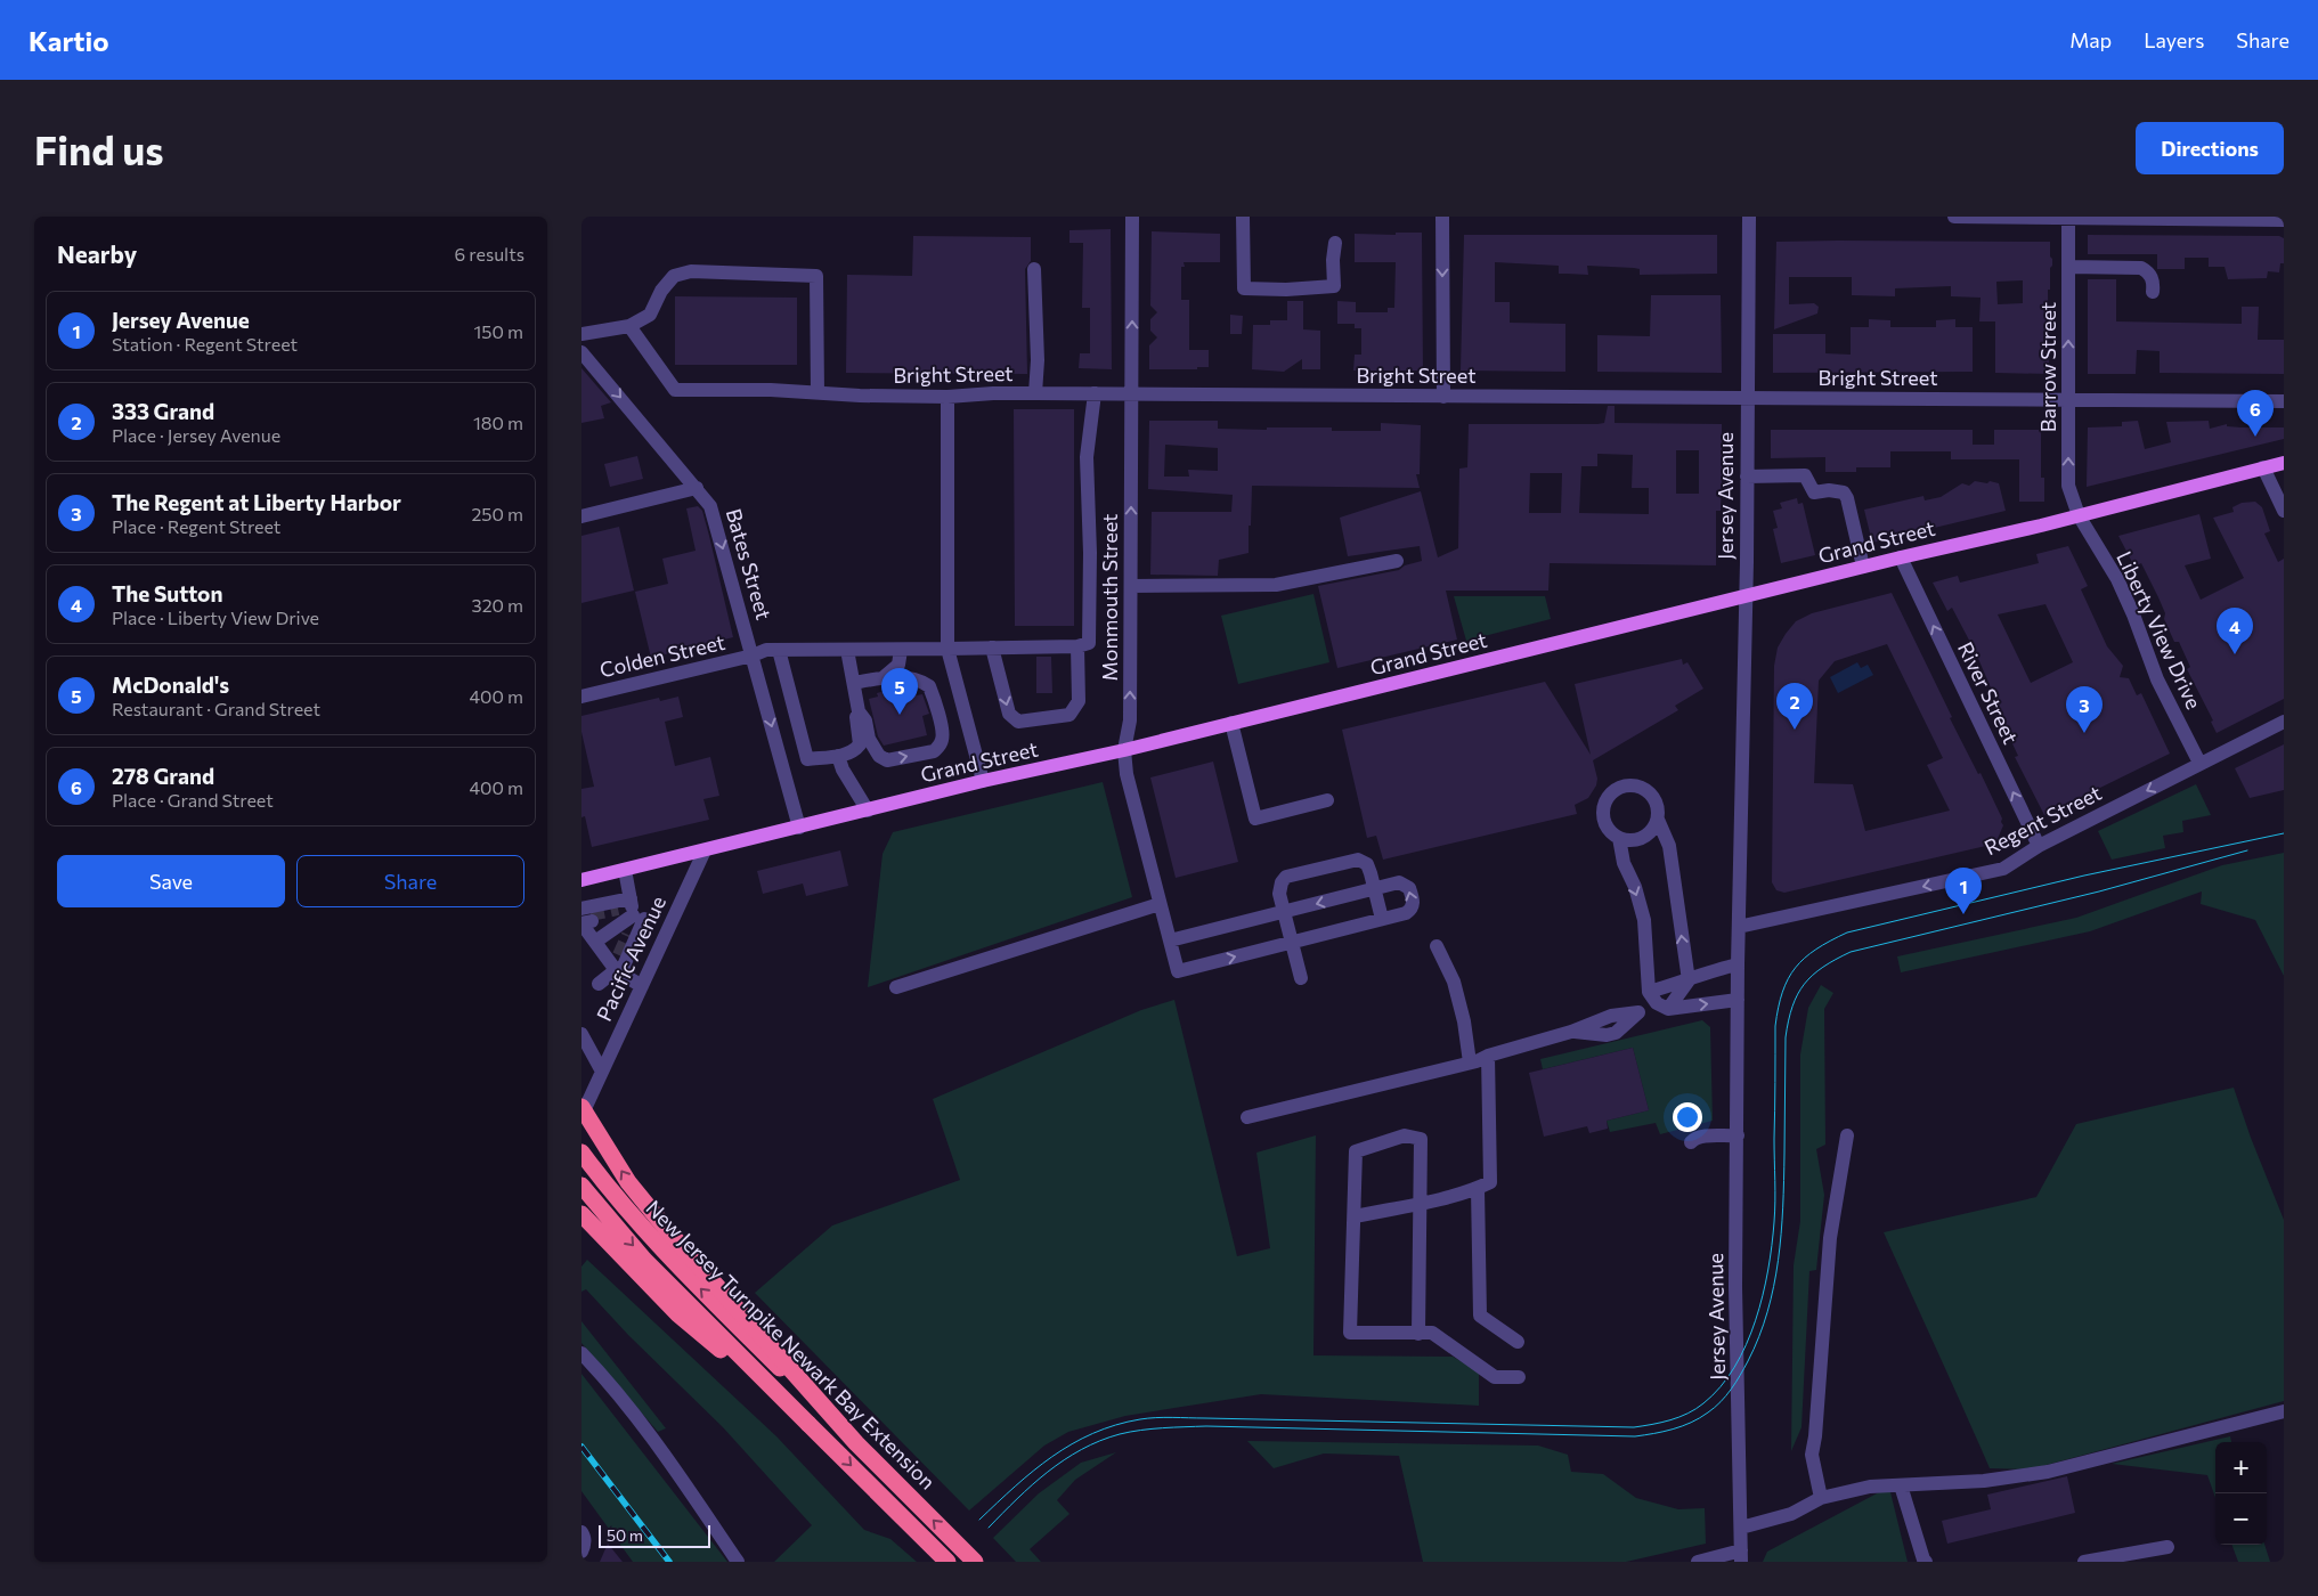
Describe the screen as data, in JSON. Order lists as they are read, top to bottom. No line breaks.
{"streets":{"highway":["New Jersey Turnpike Newark Bay Extension"],"main road":["Grand Street"],"street":["Barrow Street","Bright Street","Jersey Avenue","Bates Street","Monmouth Street","Liberty View Drive","Colden Street","River Street","Regent Street","Pacific Avenue"]},"crossings":[["Barrow Street","Bright Street"],["Barrow Street","Grand Street"],["Barrow Street","Liberty View Drive"],["Bright Street","Jersey Avenue"],["Bright Street","Monmouth Street"],["Jersey Avenue","Grand Street"],["Jersey Avenue","Regent Street"],["Grand Street","Bates Street"],["Grand Street","Monmouth Street"],["Grand Street","Liberty View Drive"],["Grand Street","River Street"],["Grand Street","Pacific Avenue"],["Bates Street","Colden Street"],["Liberty View Drive","Regent Street"],["River Street","Regent Street"]],"one_way":["Barrow Street","Bates Street","River Street","Regent Street"],"scale_bar":"50 m","page":{"header":"Kartio","nav":["Map","Layers","Share"],"buttons":["Directions",["Save","Share"]],"title":"Find us","heading":["Nearby","6 results"],"list":[{"mark":"1","name":"Jersey Avenue","note":"Station · Regent Street","value":"150 m"},{"mark":"2","name":"333 Grand","note":"Place · Jersey Avenue","value":"180 m"},{"mark":"3","name":"The Regent at Liberty Harbor","note":"Place · Regent Street","value":"250 m"},{"mark":"4","name":"The Sutton","note":"Place · Liberty View Drive","value":"320 m"},{"mark":"5","name":"McDonald's","note":"Restaurant · Grand Street","value":"400 m"},{"mark":"6","name":"278 Grand","note":"Place · Grand Street","value":"400 m"}],"pins":["6","4","5","2","3","1"],"map_buttons":["+","−"],"scale":"50 m"}}
